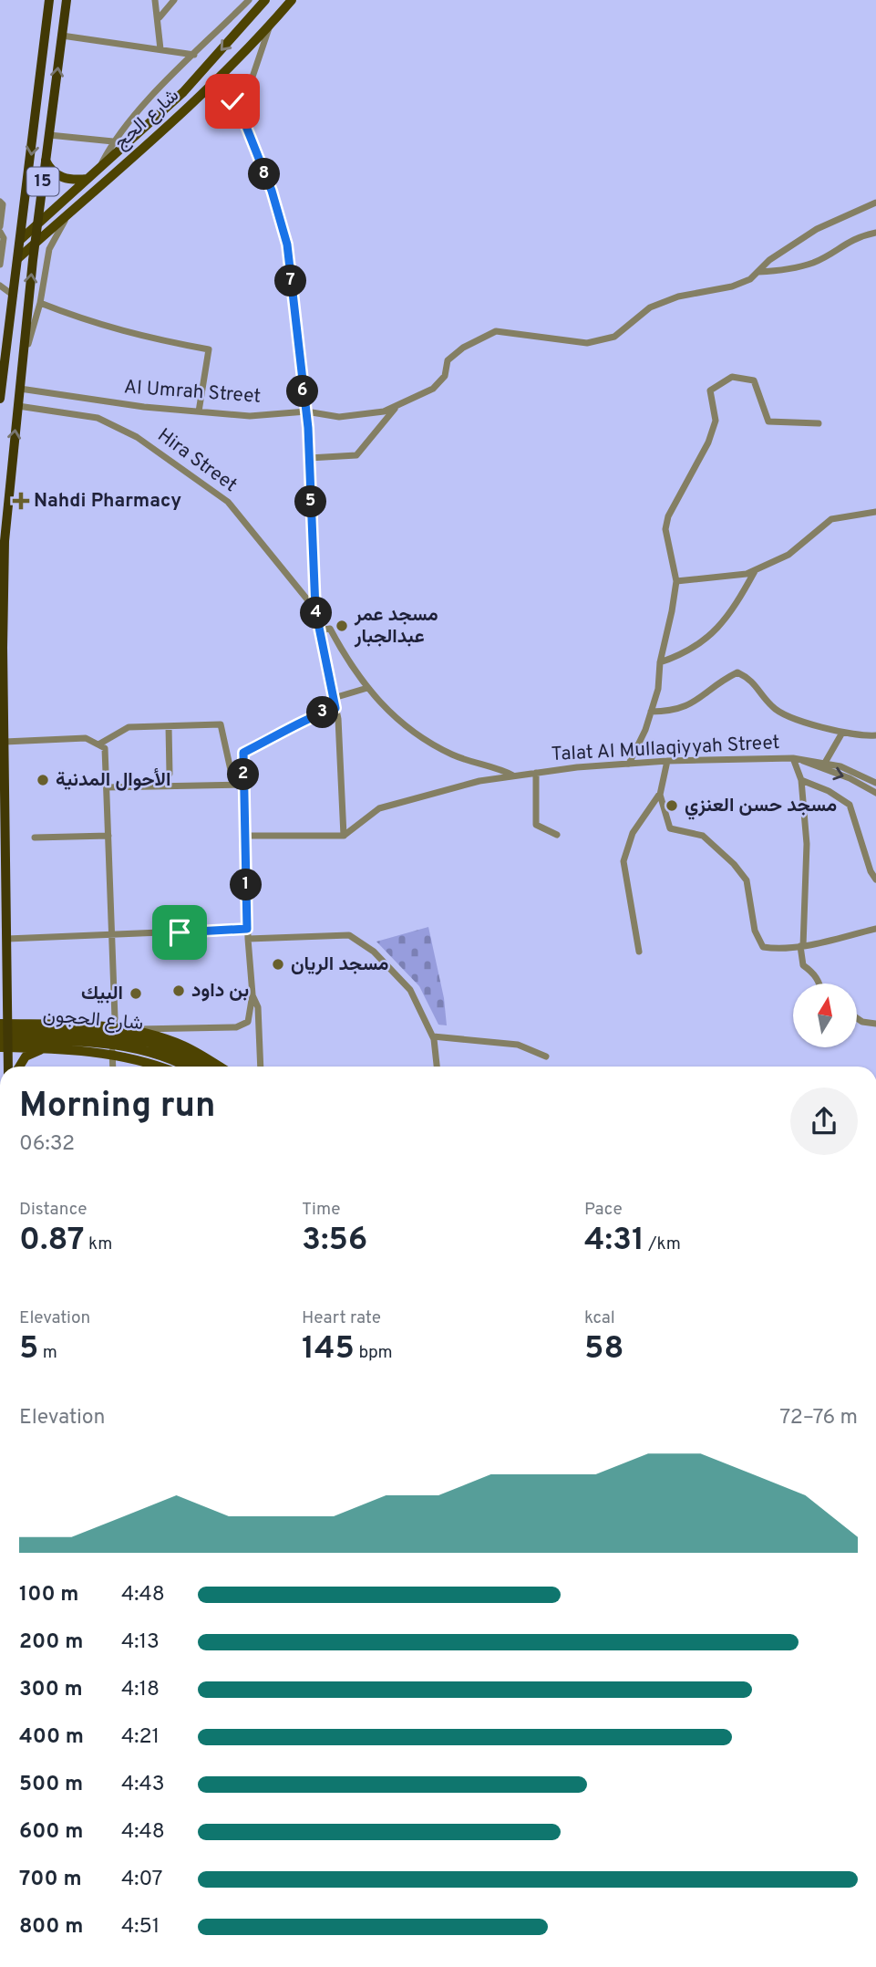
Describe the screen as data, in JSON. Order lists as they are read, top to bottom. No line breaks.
{"streets":{"highway":["15"],"main road":["شارع الحج","شارع الحجون"],"street":["Al Umrah Street","Hira Street","Talat Al Mullaqiyyah Street"]},"crossings":[["شارع الحج","15"],["15","Al Umrah Street"],["15","Hira Street"],["Hira Street","Talat Al Mullaqiyyah Street"]],"places":{"health":["Nahdi Pharmacy"],"other":["مسجد عمر عبدالجبار","الأحوال المدنية","مسجد حسن العنزي","مسجد الريان","بن داود","البيك"]},"north":"top","page":{"pins":["8","7","6","5","4","3","2","1"],"heading":["Morning run","06:32"],"stats":[["Distance","0.87 km"],["Time","3:56"],["Pace","4:31 /km"],["Elevation","5 m"],["Heart rate","145 bpm"],["kcal","58"]],"chart":["Elevation","72–76 m"],"list":[{"name":"100 m","note":"4:48"},{"name":"200 m","note":"4:13"},{"name":"300 m","note":"4:18"},{"name":"400 m","note":"4:21"},{"name":"500 m","note":"4:43"},{"name":"600 m","note":"4:48"},{"name":"700 m","note":"4:07"},{"name":"800 m","note":"4:51"}]}}
